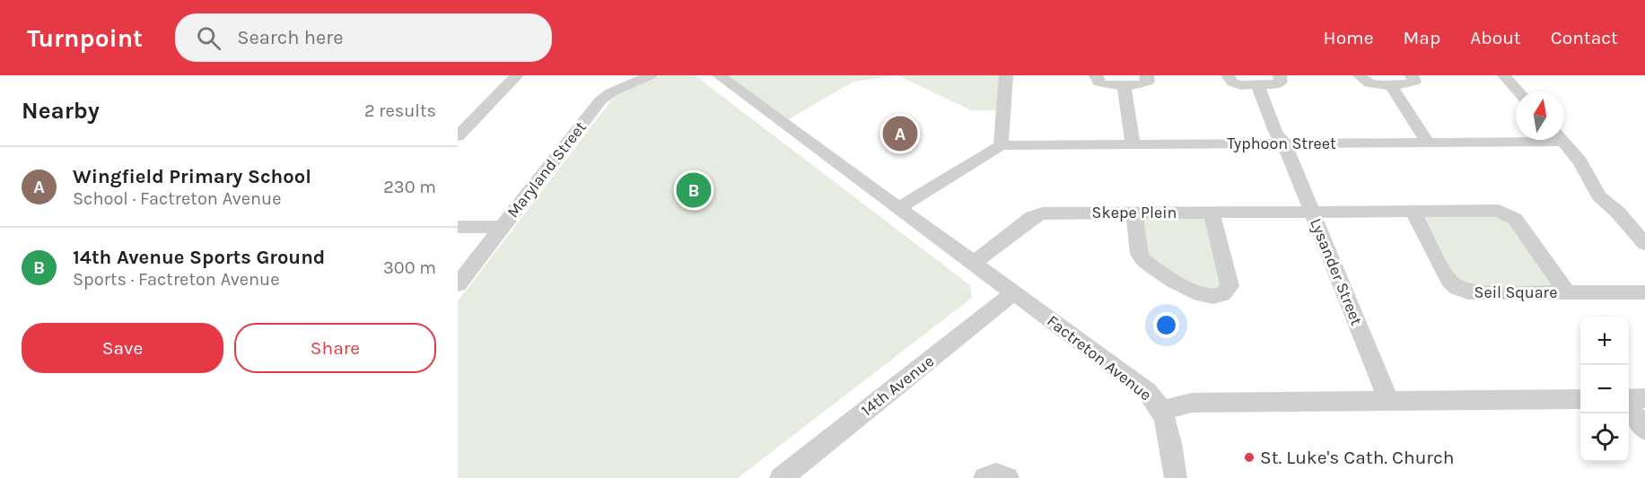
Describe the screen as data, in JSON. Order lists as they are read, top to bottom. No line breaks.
{"streets":{"street":["Typhoon Street","Maryland Street","Skepe Plein","Lysander Street","Seil Square","Factreton Avenue","14th Avenue"]},"crossings":[["Typhoon Street","Lysander Street"],["Skepe Plein","Lysander Street"],["Skepe Plein","Seil Square"],["Skepe Plein","Factreton Avenue"],["Lysander Street","Seil Square"],["Lysander Street","Factreton Avenue"],["Factreton Avenue","14th Avenue"]],"places":["St. Luke's Cath. Church"],"north":"top","page":{"header":"Turnpoint","search":"Search here","nav":["Home","Map","About","Contact"],"heading":["Nearby","2 results"],"pins":["A","B"],"list":[{"mark":"A","name":"Wingfield Primary School","note":"School · Factreton Avenue","value":"230 m"},{"mark":"B","name":"14th Avenue Sports Ground","note":"Sports · Factreton Avenue","value":"300 m"}],"buttons":["Save","Share"],"map_buttons":["+","−"]}}
